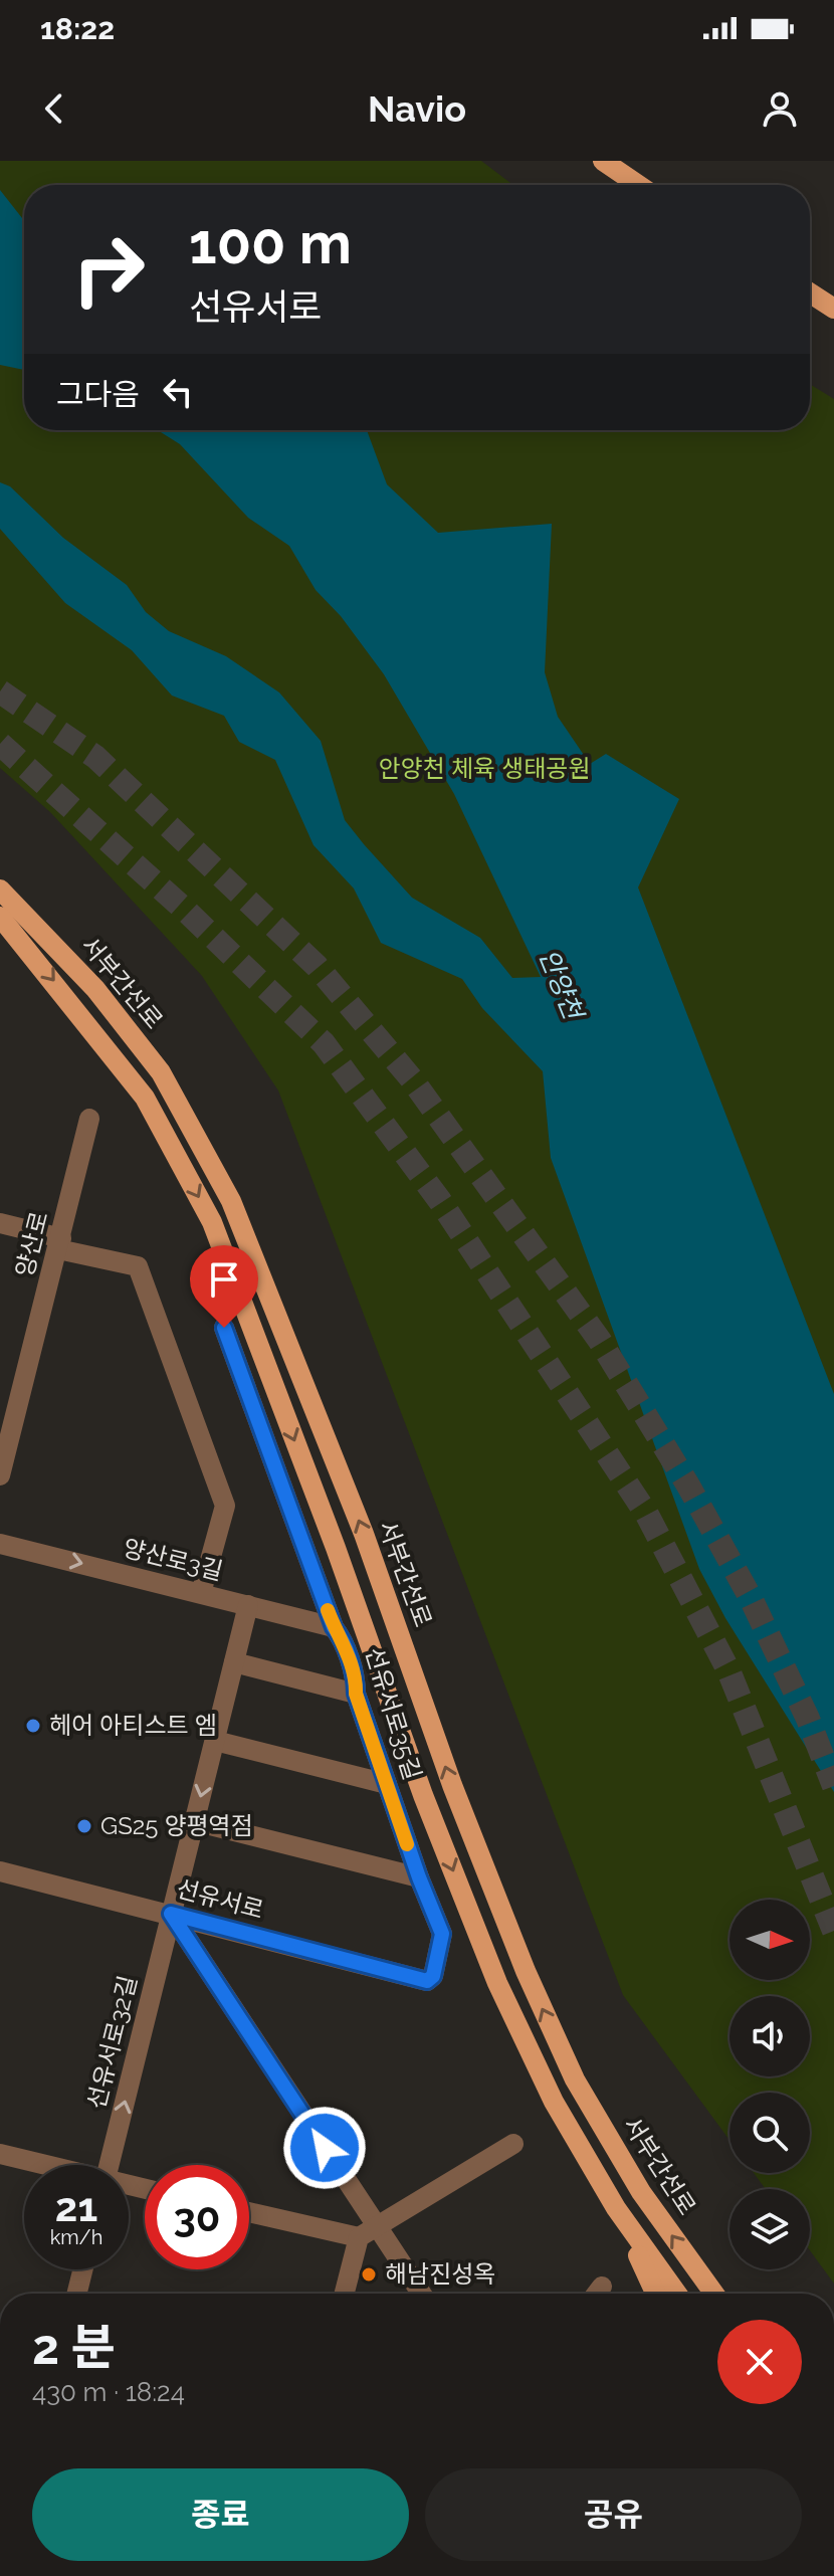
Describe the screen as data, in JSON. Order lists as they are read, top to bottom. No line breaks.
{"streets":{"main road":["서부간선로"],"street":["양산로","양산로3길","선유서로35길","선유서로","선유서로32길"]},"crossings":[["양산로3길","선유서로35길"],["양산로3길","선유서로32길"],["선유서로35길","선유서로"],["선유서로","선유서로32길"]],"one_way":["양산로3길"],"water":["안양천"],"parks":["안양천 체육 생태공원"],"places":["헤어 아티스트 엠","GS25 양평역점","해남진성옥"],"north":"right","page":{"status":"18:22","header":"Navio","turn":["100 m","선유서로"],"then":"그다음","speed":"21 km/h","limit":"30","heading":["2 분","430 m · 18:24"],"buttons":["종료","공유"]}}
